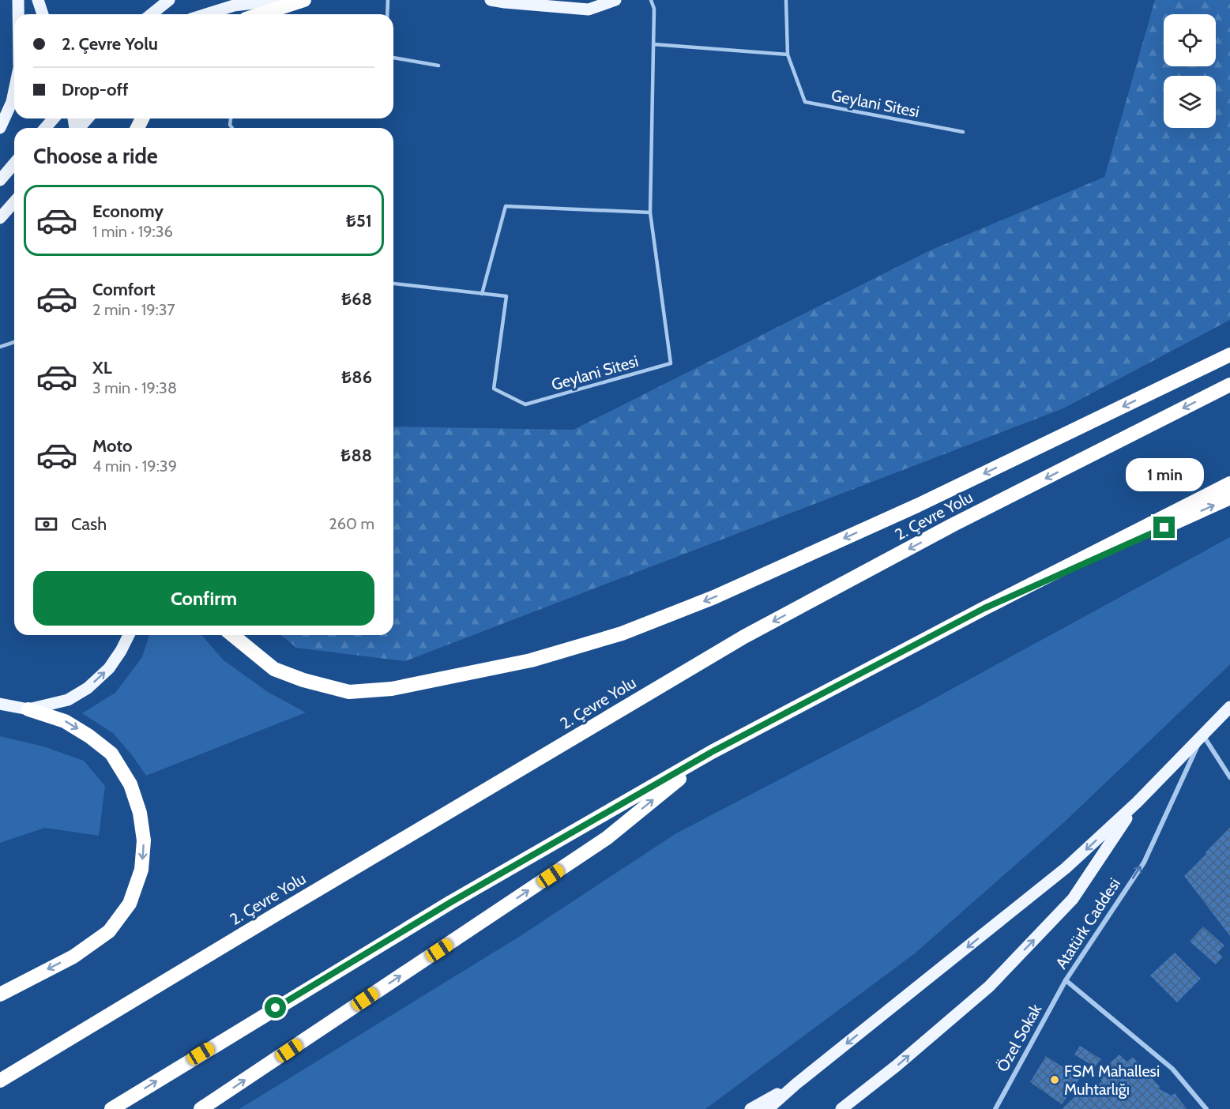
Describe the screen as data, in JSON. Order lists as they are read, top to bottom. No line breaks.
{"streets":{"highway":["2. Çevre Yolu"],"street":["Atatürk Caddesi","Özel Sokak"],"lane":["Geylani Sitesi"]},"crossings":[["Atatürk Caddesi","Özel Sokak"]],"one_way":["Atatürk Caddesi"],"places":["FSM Mahallesi Muhtarlığı"],"page":{"banner":["2. Çevre Yolu","Drop-off"],"heading":"Choose a ride","list":[{"name":"Economy","note":"1 min · 19:36","value":"₺51"},{"name":"Comfort","note":"2 min · 19:37","value":"₺68"},{"name":"XL","note":"3 min · 19:38","value":"₺86"},{"name":"Moto","note":"4 min · 19:39","value":"₺88"}],"bubble":"1 min","pay":["Cash","260 m"],"buttons":"Confirm"}}
